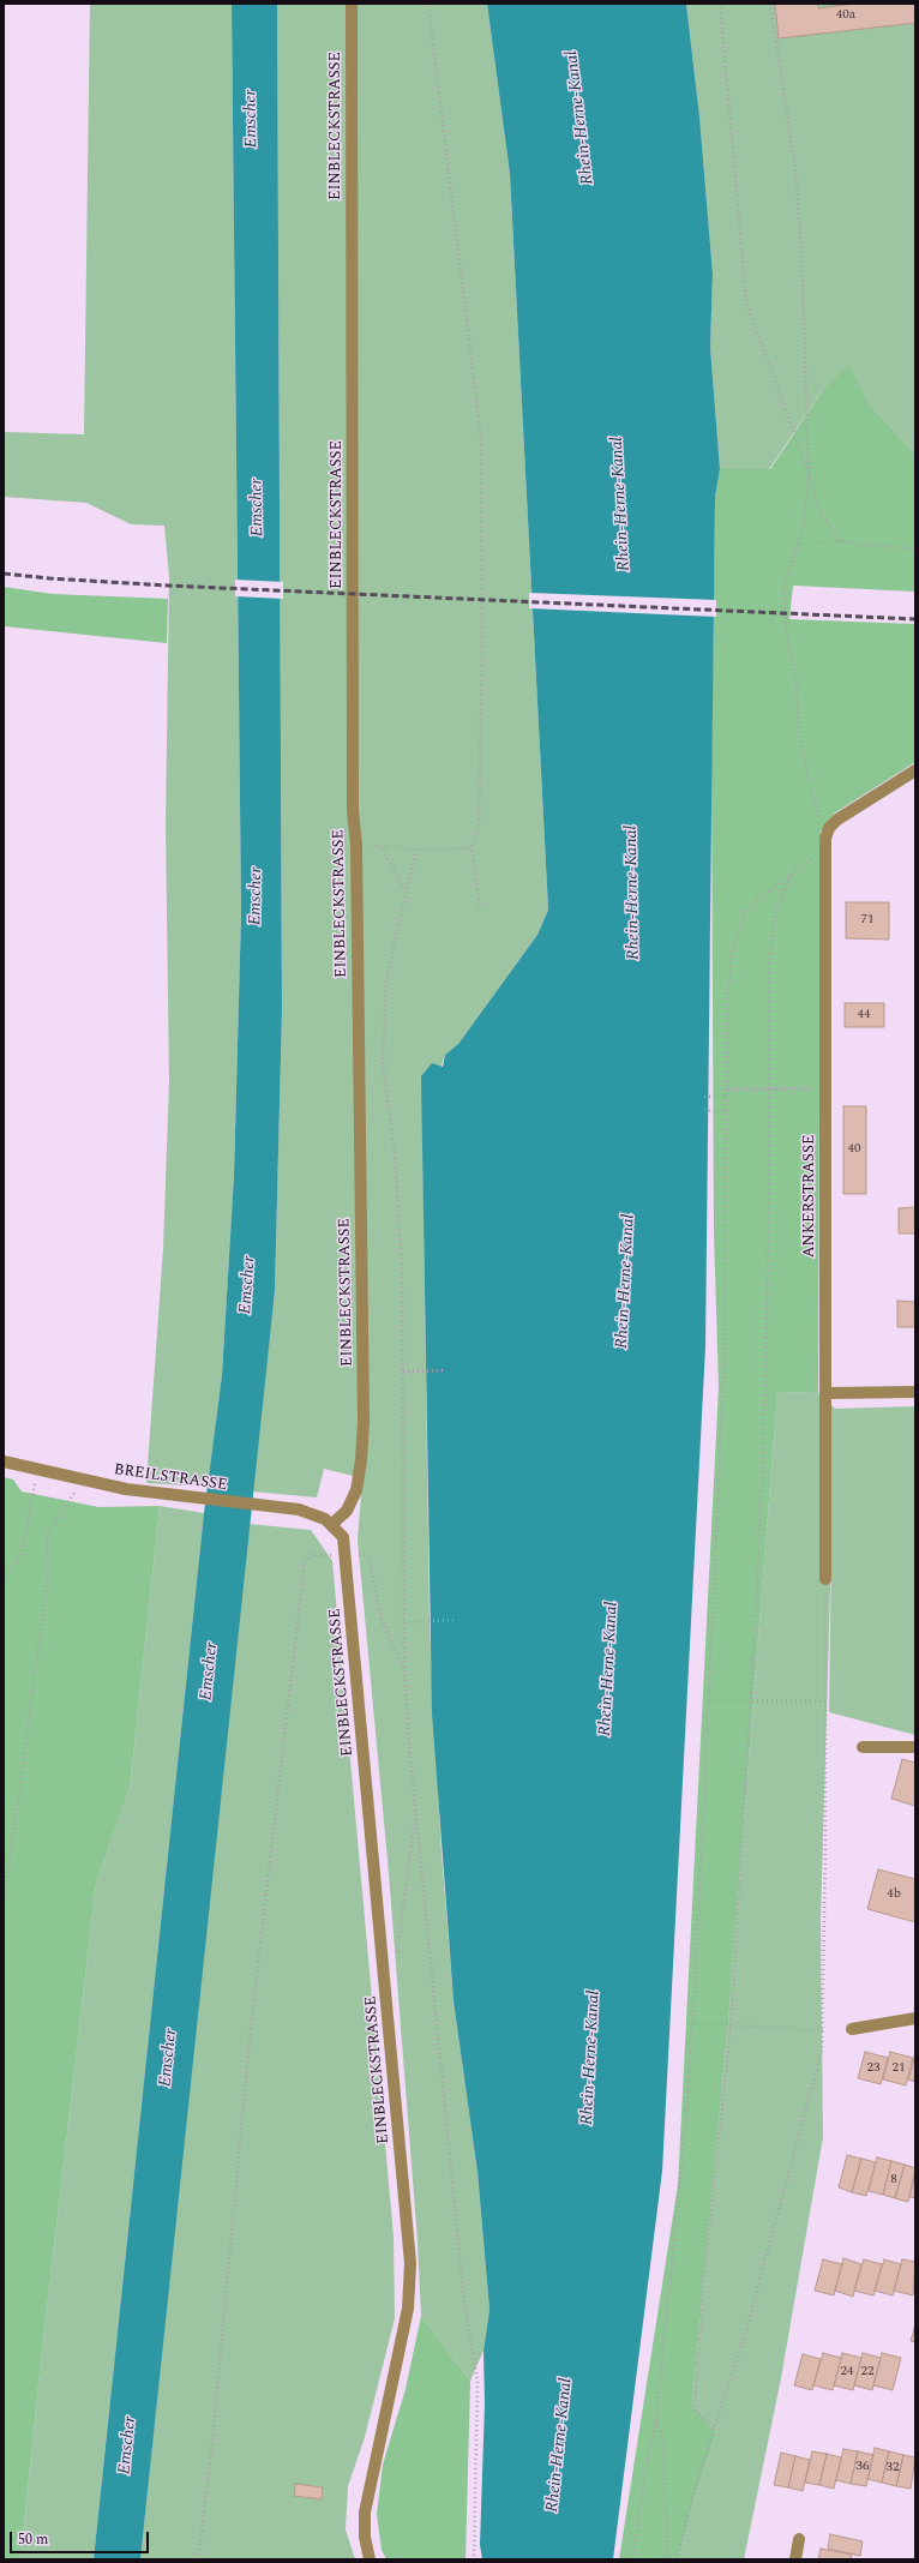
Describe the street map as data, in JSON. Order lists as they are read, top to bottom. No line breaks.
{"streets":{"street":["EINBLECKSTRASSE","ANKERSTRASSE","BREILSTRASSE"]},"crossings":[["EINBLECKSTRASSE","BREILSTRASSE"]],"water":["Rhein-Herne-Kanal","Emscher"],"house_numbers":["40a","71","44","40","4b","23","21","8","24","22","36","32"],"scale_bar":"50 m"}
